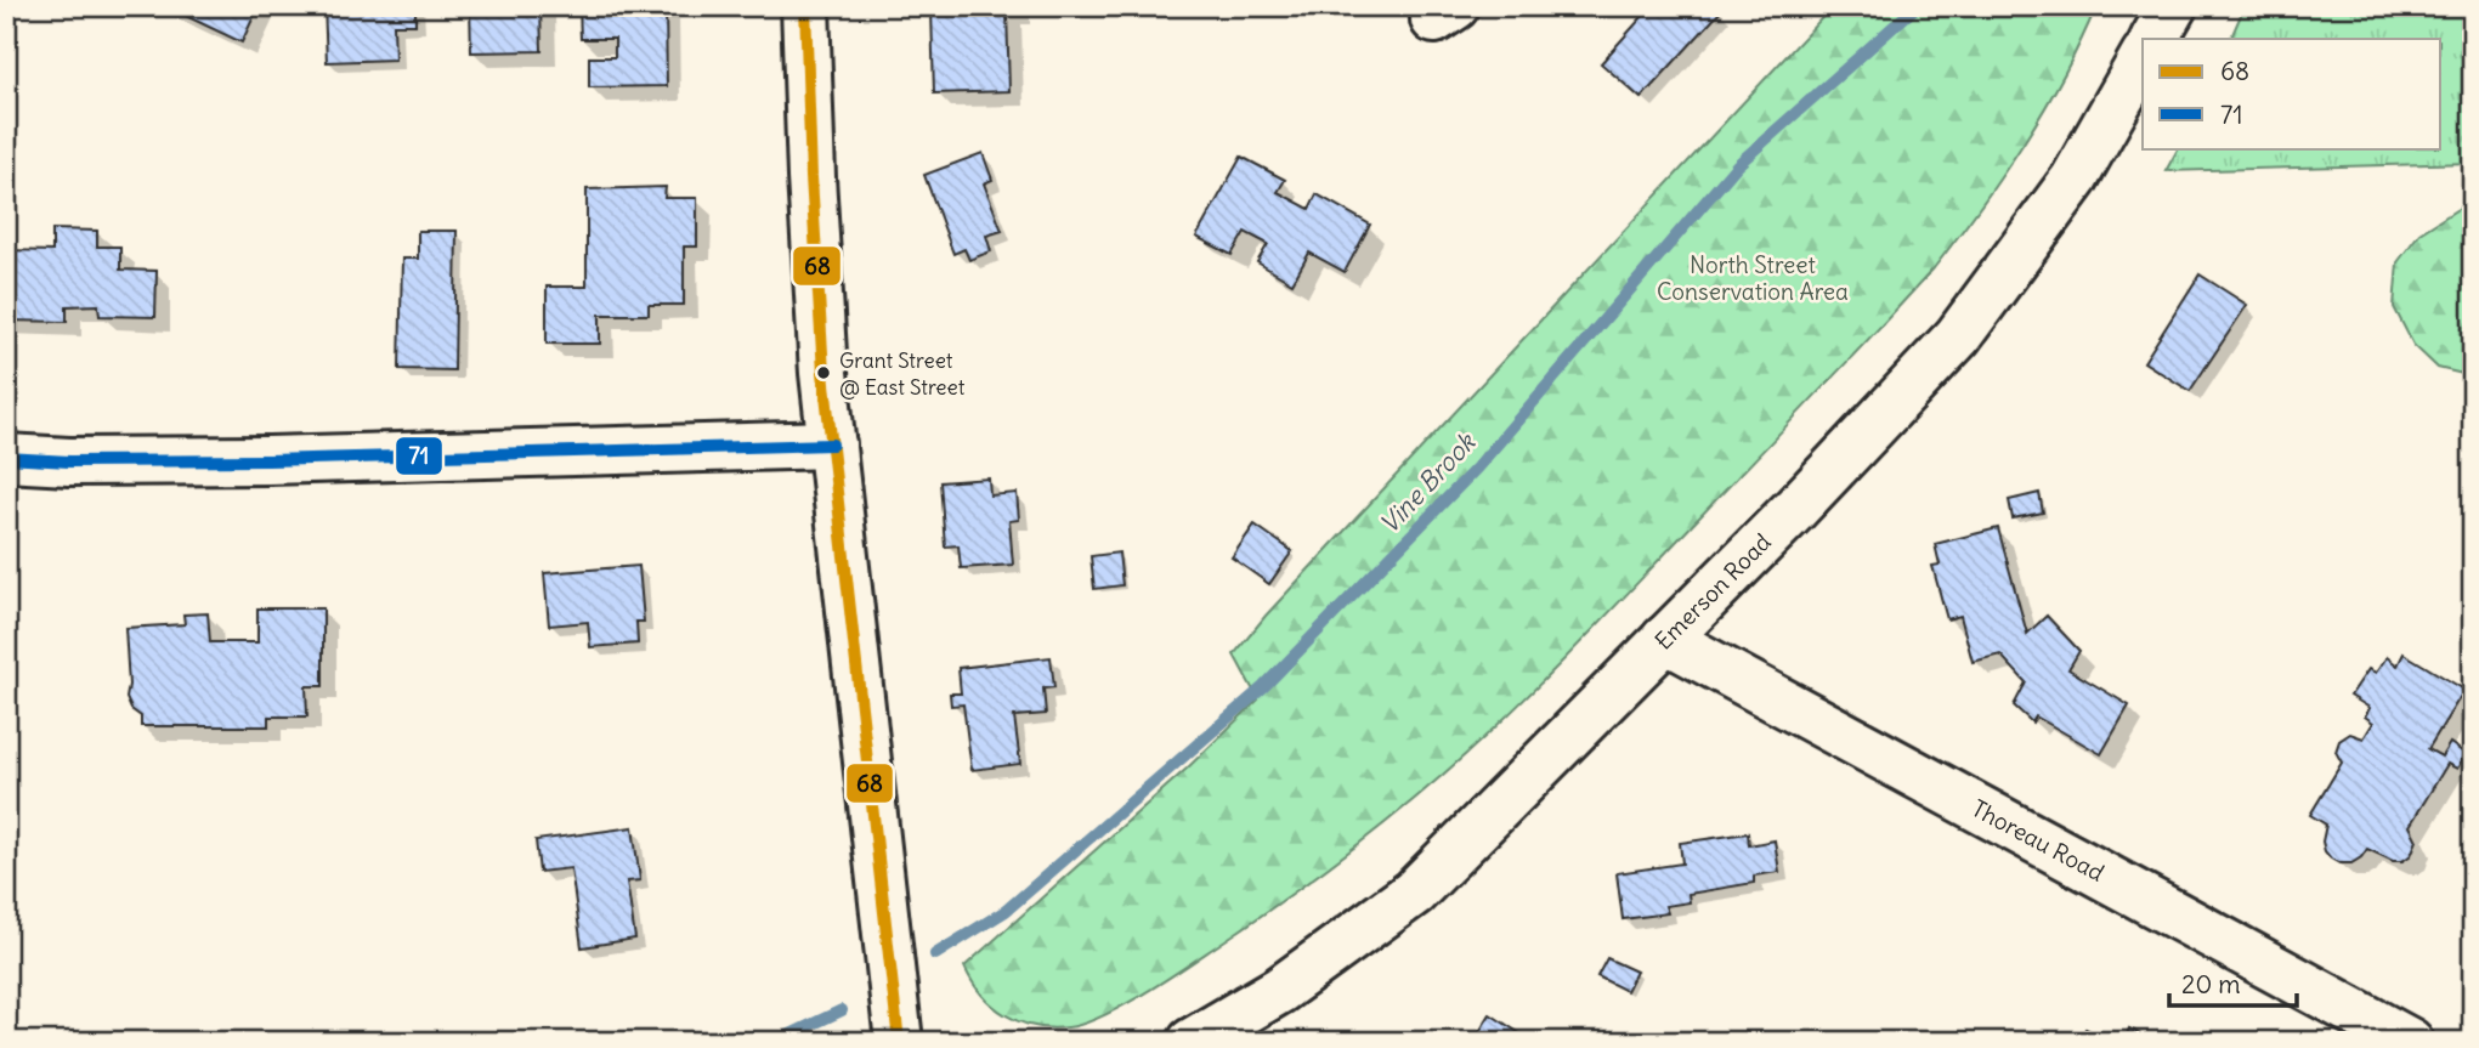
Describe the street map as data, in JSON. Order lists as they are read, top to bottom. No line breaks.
{"streets":{"street":["Emerson Road","Thoreau Road"]},"crossings":[["Emerson Road","Thoreau Road"]],"water":["Vine Brook"],"parks":["North Street Conservation Area"],"places":["Grant Street @ East Street"],"lines":["transit line 68","transit line 71"],"legend":["68","71"],"scale_bar":"20 m"}
